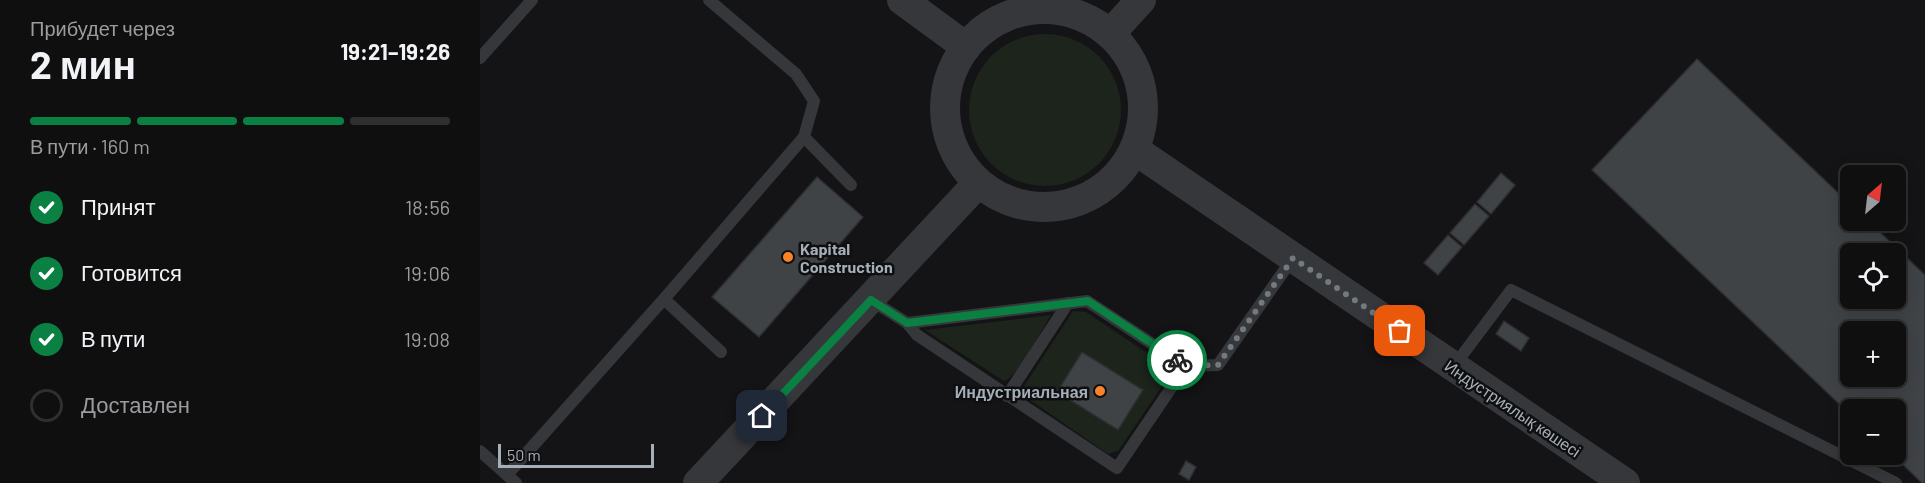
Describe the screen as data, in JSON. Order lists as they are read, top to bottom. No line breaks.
{"streets":{"street":["Индустриялық көшесі"]},"places":["Kapital Construction","Индустриальная"],"scale_bar":"50 m","north":"top right","page":{"heading":["2 мин","Прибудет через","19:21–19:26"],"bar":"В пути · 160 m","map_buttons":["+","−"],"list":[["Принят","18:56"],["Готовится","19:06"],["В пути","19:08"],"Доставлен"],"scale":"50 m"}}
